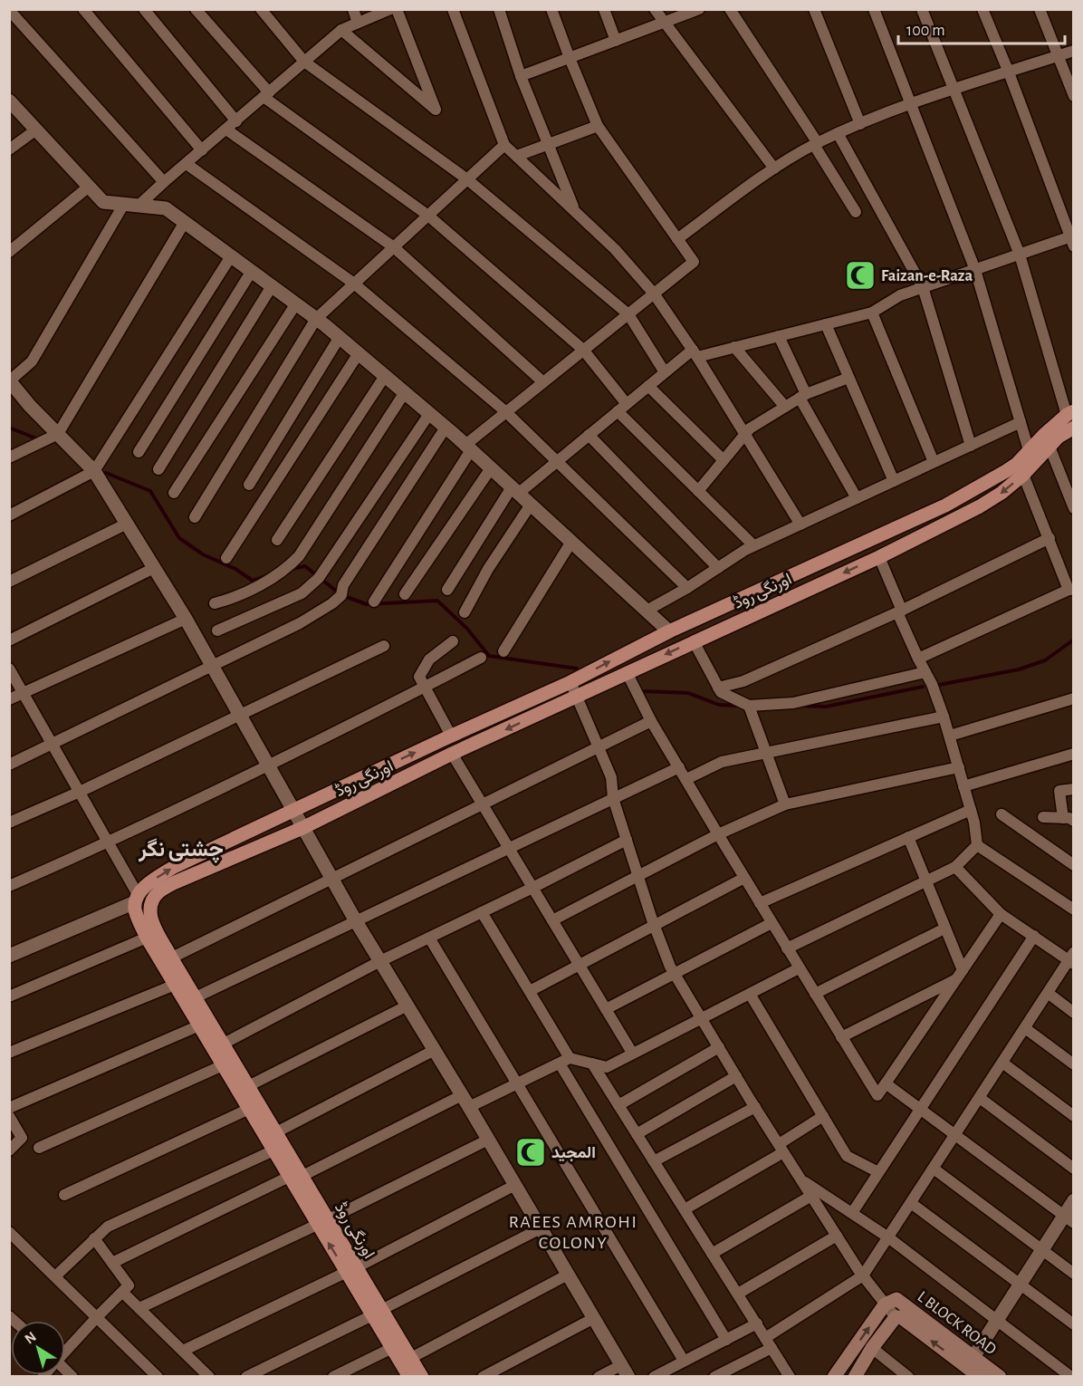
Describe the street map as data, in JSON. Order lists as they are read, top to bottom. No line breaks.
{"streets":{"main road":["اورنگی روڈ","L BLOCK ROAD"]},"districts":["چشتی نگر","RAEES AMROHI COLONY"],"places":{"mosque":["Faizan-e-Raza","المجید"]},"scale_bar":"100 m","north":"top left"}
